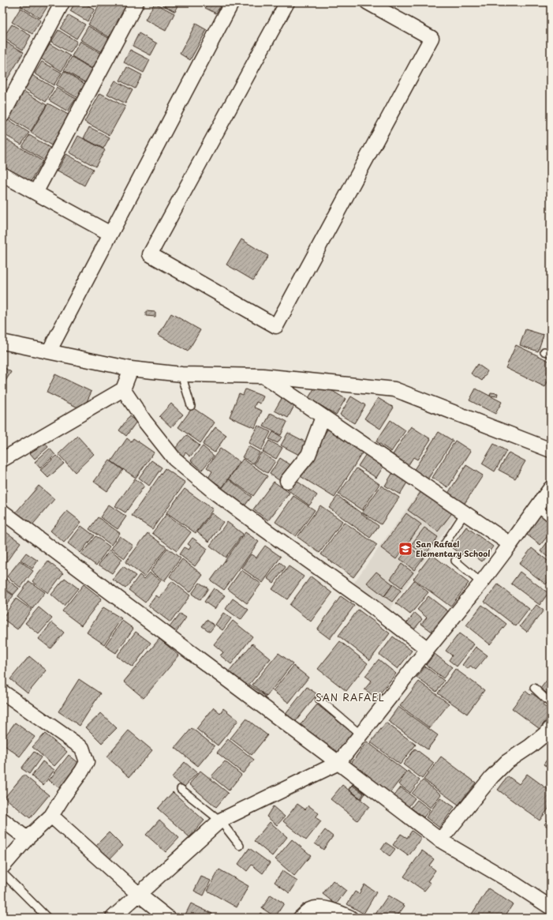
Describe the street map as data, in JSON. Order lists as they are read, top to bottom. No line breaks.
{"districts":["SAN RAFAEL"],"places":{"school or university":["San Rafael Elementary School"]}}
